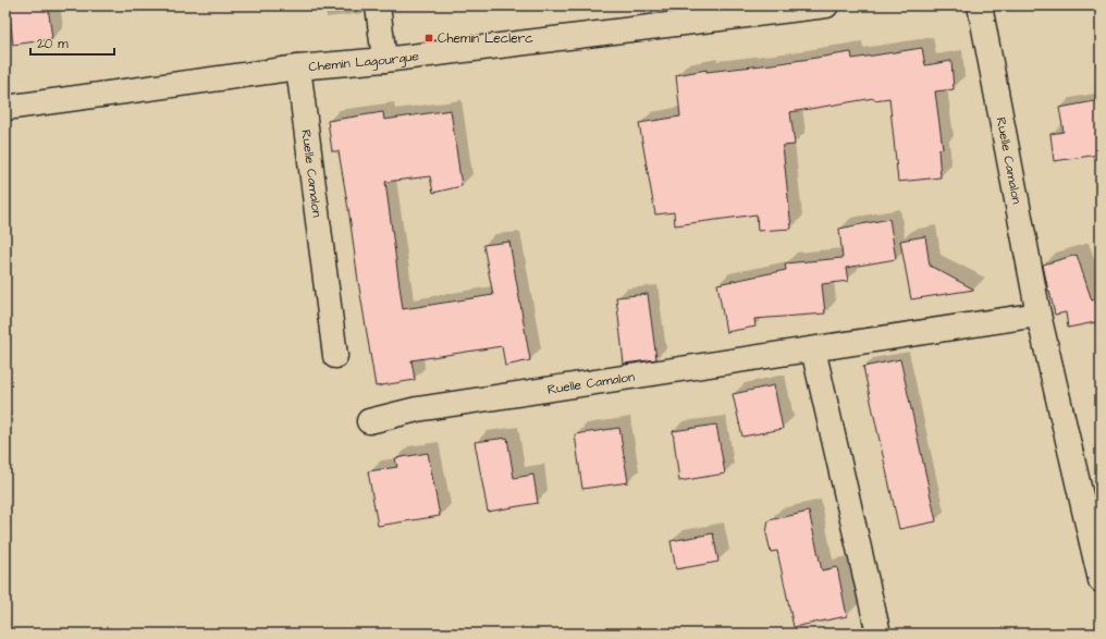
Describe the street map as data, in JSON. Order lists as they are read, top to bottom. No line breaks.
{"streets":{"street":["Chemin Lagourgue","Ruelle Camalon"]},"crossings":[["Chemin Lagourgue","Ruelle Camalon"]],"places":{"transit":["Chemin Leclerc"]},"scale_bar":"20 m"}
